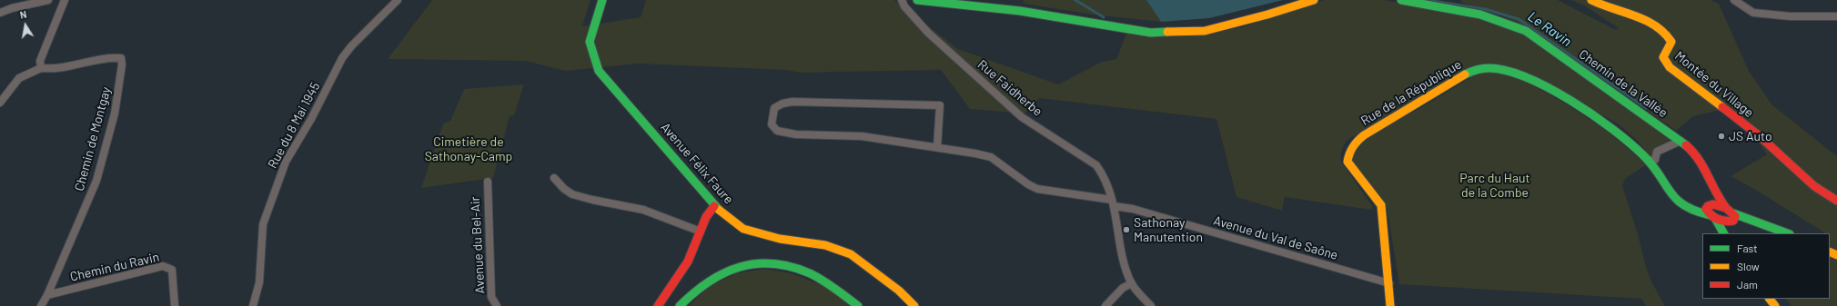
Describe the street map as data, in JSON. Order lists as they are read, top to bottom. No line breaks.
{"streets":{"street":["Chemin de la Vallée","Montée du Village","Rue Faidherbe","Rue de la République","Rue du 8 Mai 1945","Chemin de Montgay","Avenue Félix Faure","Avenue du Val de Saône","Avenue du Bel-Air","Chemin du Ravin"]},"crossings":[["Chemin de la Vallée","Rue de la République"],["Rue Faidherbe","Avenue du Val de Saône"],["Rue de la République","Avenue du Val de Saône"],["Chemin de Montgay","Chemin du Ravin"]],"water":["Le Ravin"],"parks":["Cimetière de Sathonay-Camp","Parc du Haut de la Combe"],"places":["JS Auto","Sathonay Manutention"],"legend":["Fast","Slow","Jam"],"north":"top"}
